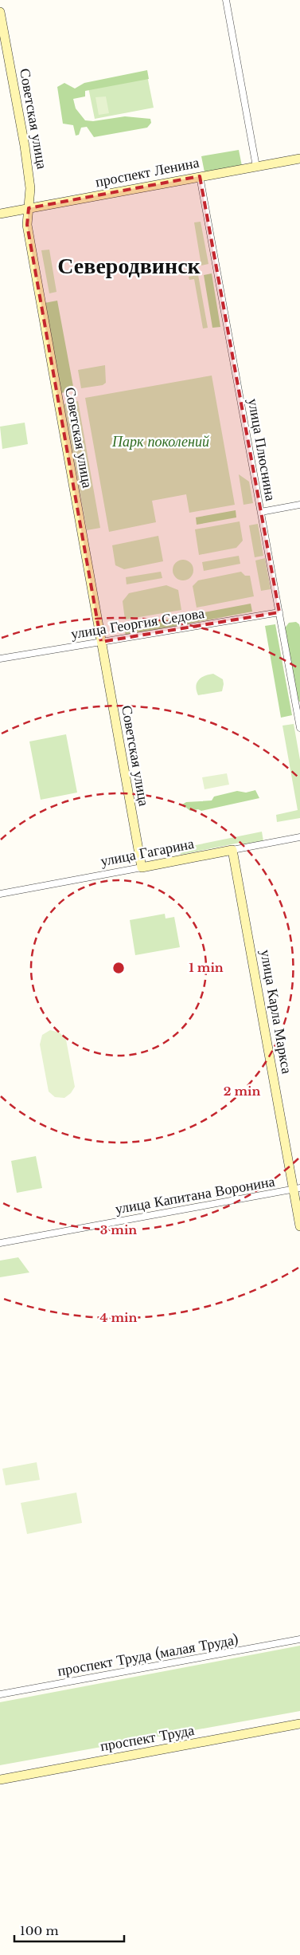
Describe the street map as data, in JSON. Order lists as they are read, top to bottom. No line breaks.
{"streets":{"street":["Советская улица","проспект Ленина","улица Плюснина","улица Георгия Седова","улица Гагарина","улица Карла Маркса","улица Капитана Воронина","проспект Труда (малая Труда)","проспект Труда"]},"crossings":[["Советская улица","проспект Ленина"],["Советская улица","улица Георгия Седова"],["Советская улица","улица Гагарина"],["проспект Ленина","улица Плюснина"],["улица Плюснина","улица Георгия Седова"],["улица Гагарина","улица Карла Маркса"],["улица Карла Маркса","улица Капитана Воронина"]],"districts":["Северодвинск"],"parks":["Парк поколений"],"scale_bar":"100 m","rings":["1 min","2 min","3 min","4 min"]}
